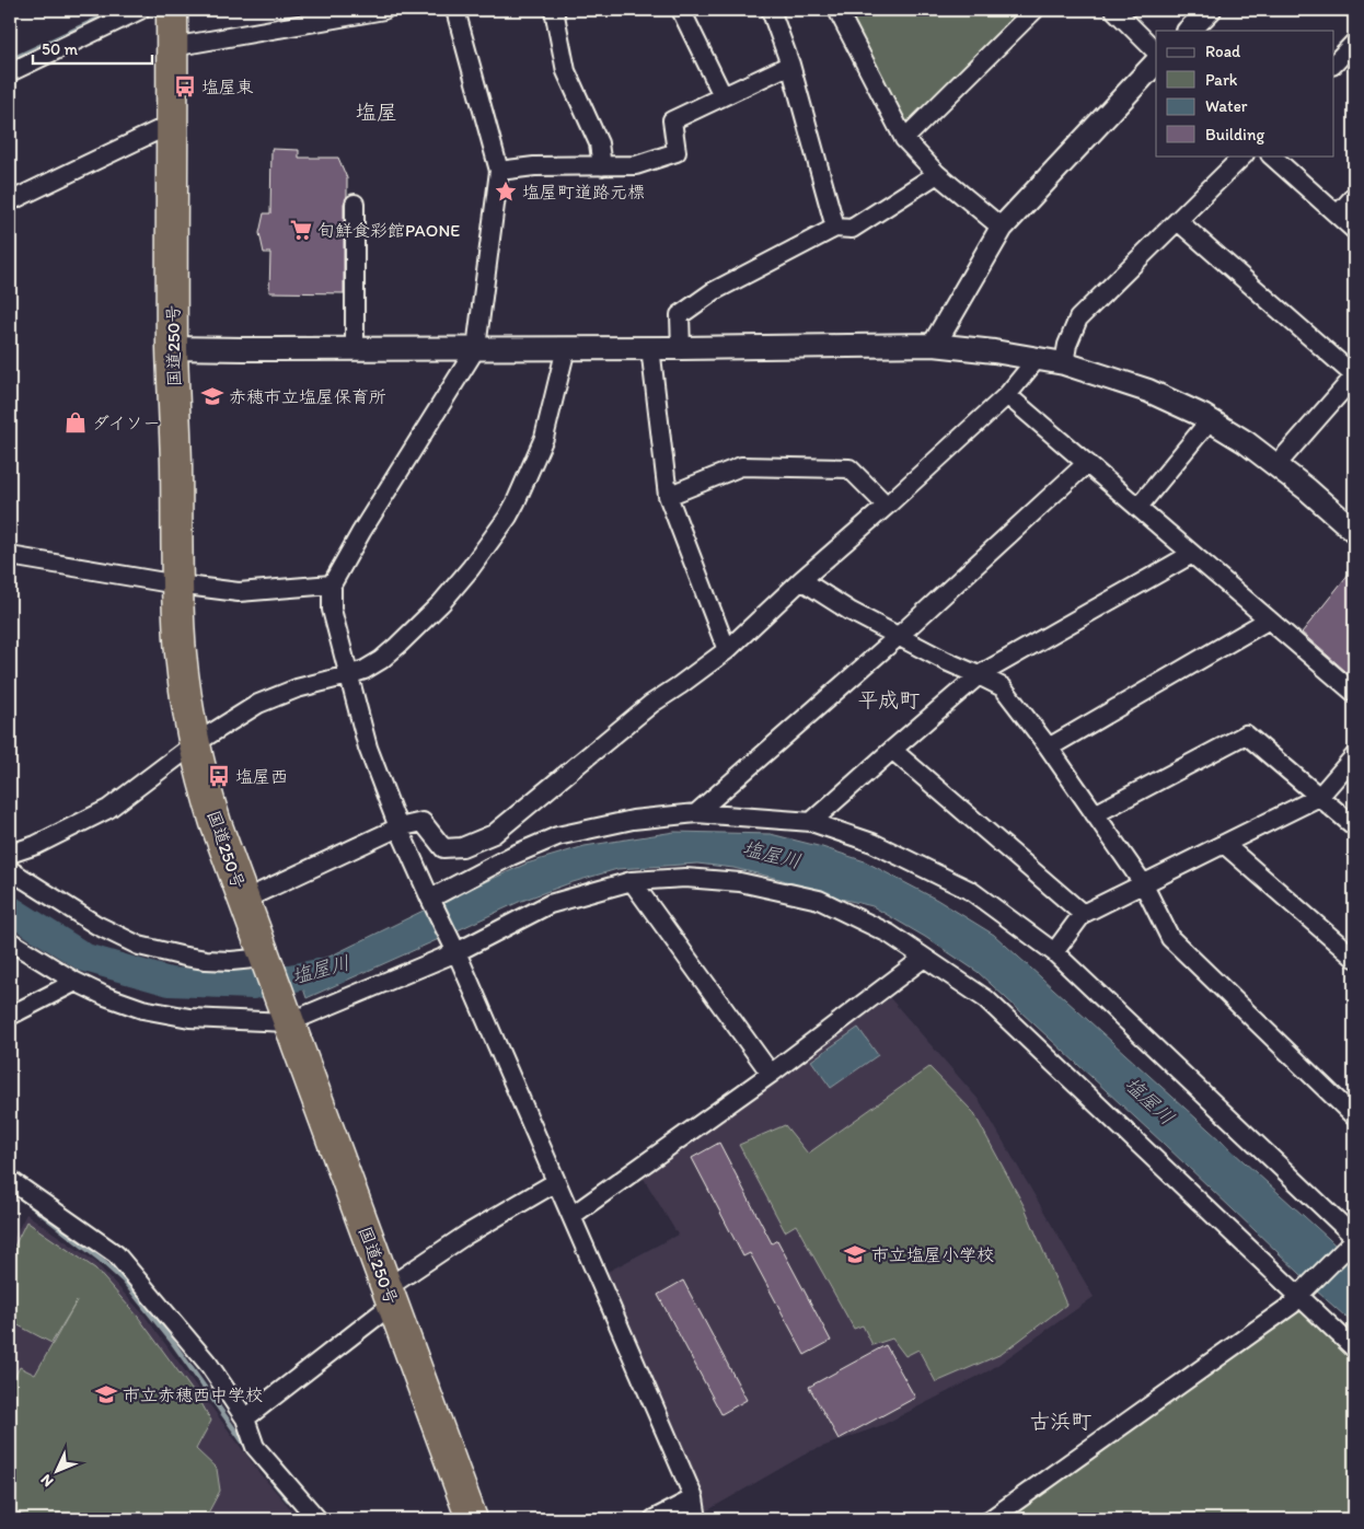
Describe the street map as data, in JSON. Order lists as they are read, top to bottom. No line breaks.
{"streets":{"highway":["国道250号"]},"districts":["塩屋","平成町","古浜町"],"water":["塩屋川"],"places":{"bus stop":["塩屋東","塩屋西"],"place":["塩屋町道路元標"],"supermarket":["旬鮮食彩館PAONE"],"school or university":["赤穂市立塩屋保育所","市立塩屋小学校","市立赤穂西中学校"],"shop":["ダイソー"]},"legend":["Road","Park","Water","Building"],"scale_bar":"50 m","north":"bottom left"}
